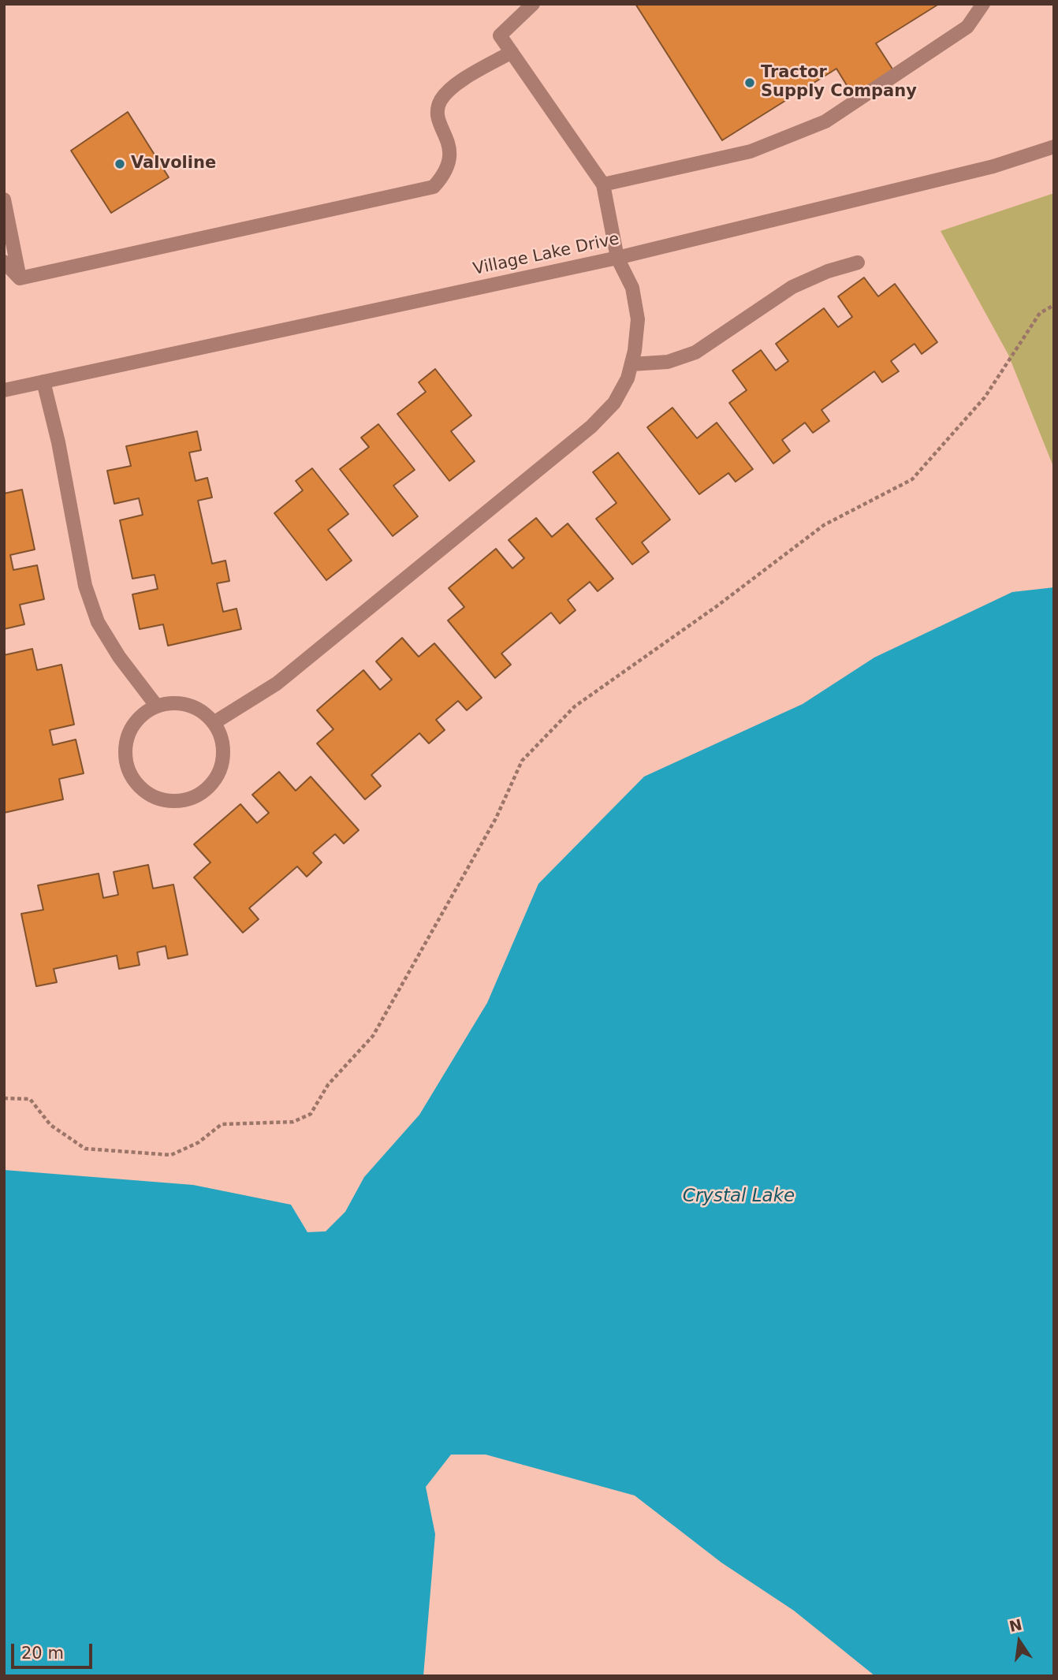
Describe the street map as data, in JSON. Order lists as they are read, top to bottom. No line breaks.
{"streets":{"street":["Village Lake Drive"]},"water":["Crystal Lake"],"places":["Tractor Supply Company","Valvoline"],"scale_bar":"20 m","north":"top"}
